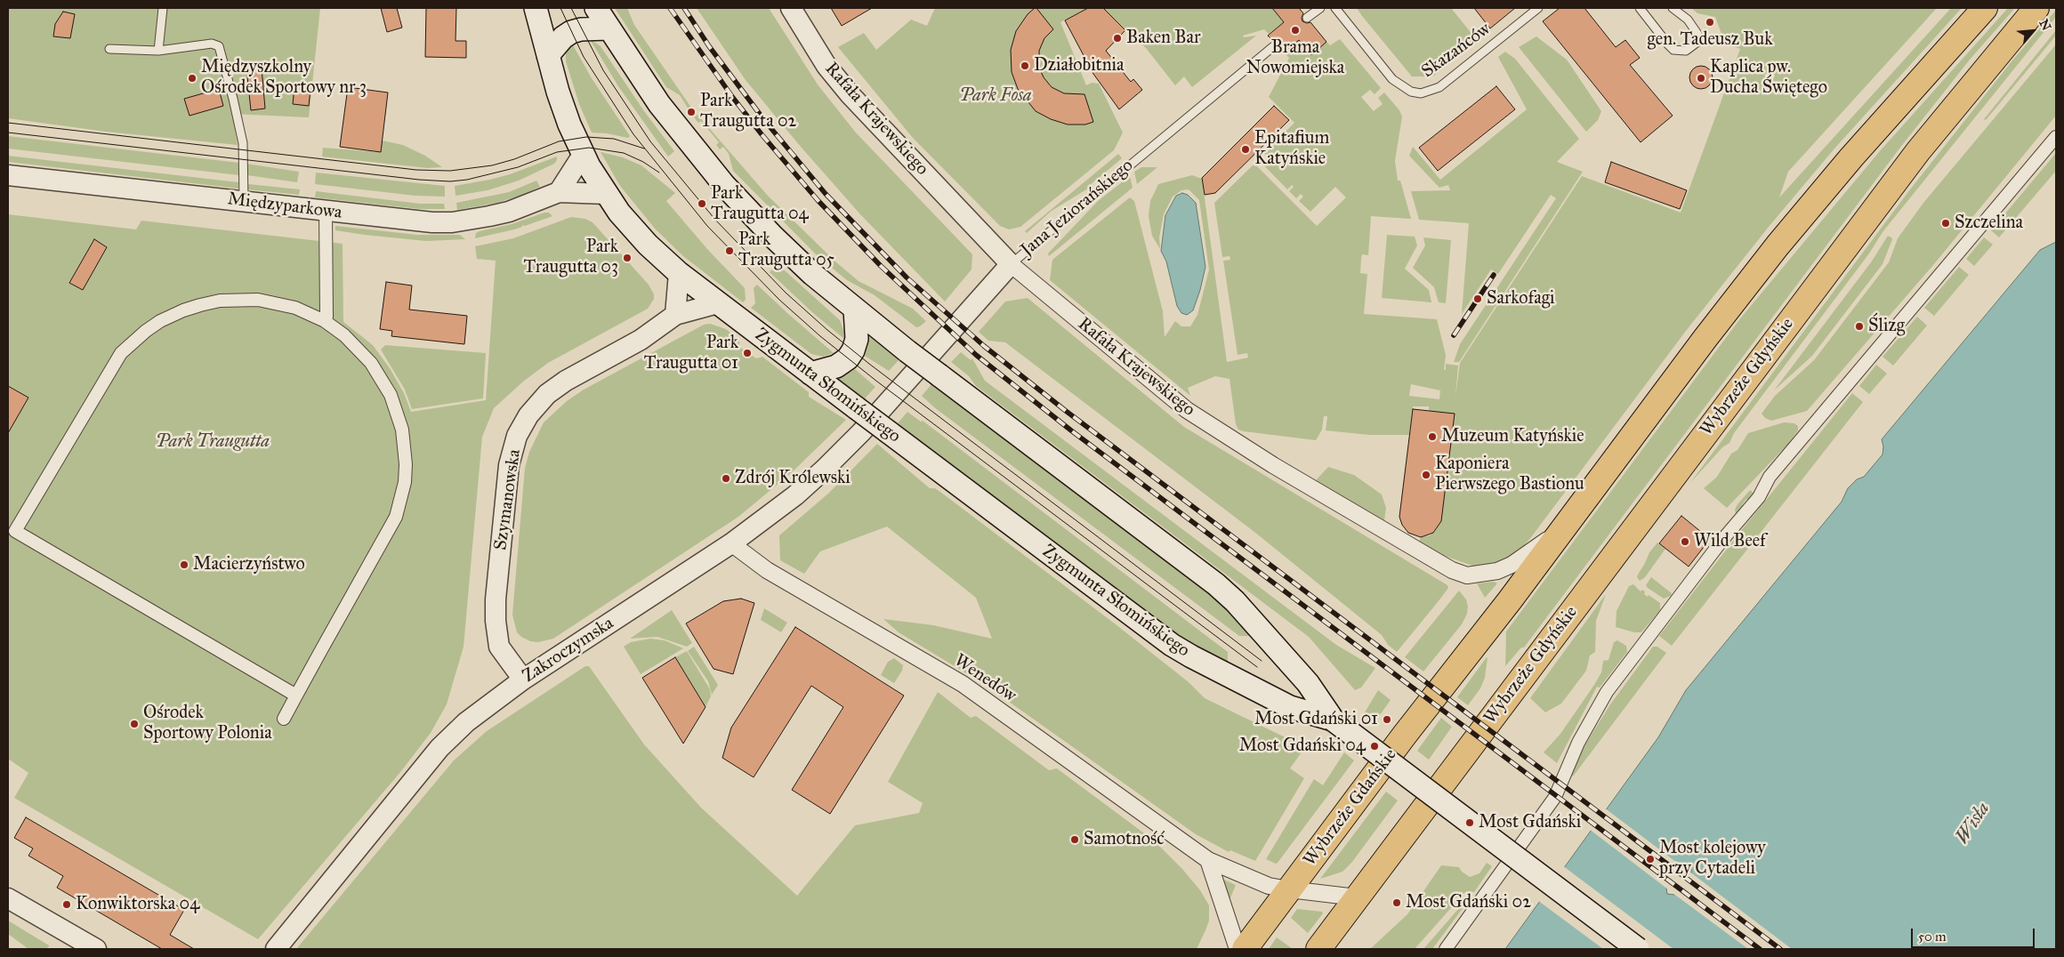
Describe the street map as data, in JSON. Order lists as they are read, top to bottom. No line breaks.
{"streets":{"main road":["Wybrzeże Gdyńskie","Zygmunta Słomińskiego","Wybrzeże Gdańskie"],"street":["Rafała Krajewskiego","Międzyparkowa","Jana Jeziorańskiego","Szymanowska","Zakroczymska","Wenedów"],"lane":["Skazańców"]},"crossings":[["Rafała Krajewskiego","Jana Jeziorańskiego"],["Rafała Krajewskiego","Wybrzeże Gdańskie"],["Międzyparkowa","Zygmunta Słomińskiego"],["Jana Jeziorańskiego","Zakroczymska"],["Wybrzeże Gdyńskie","Wenedów"],["Zygmunta Słomińskiego","Szymanowska"],["Szymanowska","Zakroczymska"],["Zakroczymska","Wenedów"],["Wenedów","Wybrzeże Gdańskie"]],"water":["Wisła"],"parks":["Park Fosa","Park Traugutta"],"places":["gen. Tadeusz Buk","Brama Nowomiejska","Baken Bar","Działobitnia","Międzyszkolny Ośrodek Sportowy nr 3","Kaplica pw. Ducha Świętego","Park Traugutta 02","Epitafium Katyńskie","Park Traugutta 04","Szczelina","Park Traugutta 05","Park Traugutta 03","Sarkofagi","Ślizg","Park Traugutta 01","Muzeum Katyńskie","Kaponiera Pierwszego Bastionu","Zdrój Królewski","Wild Beef","Macierzyństwo","Most Gdański 01","Ośrodek Sportowy Polonia","Most Gdański 04","Most Gdański","Samotność","Most kolejowy przy Cytadeli","Most Gdański 02","Konwiktorska 04"],"scale_bar":"50 m","north":"top right"}
